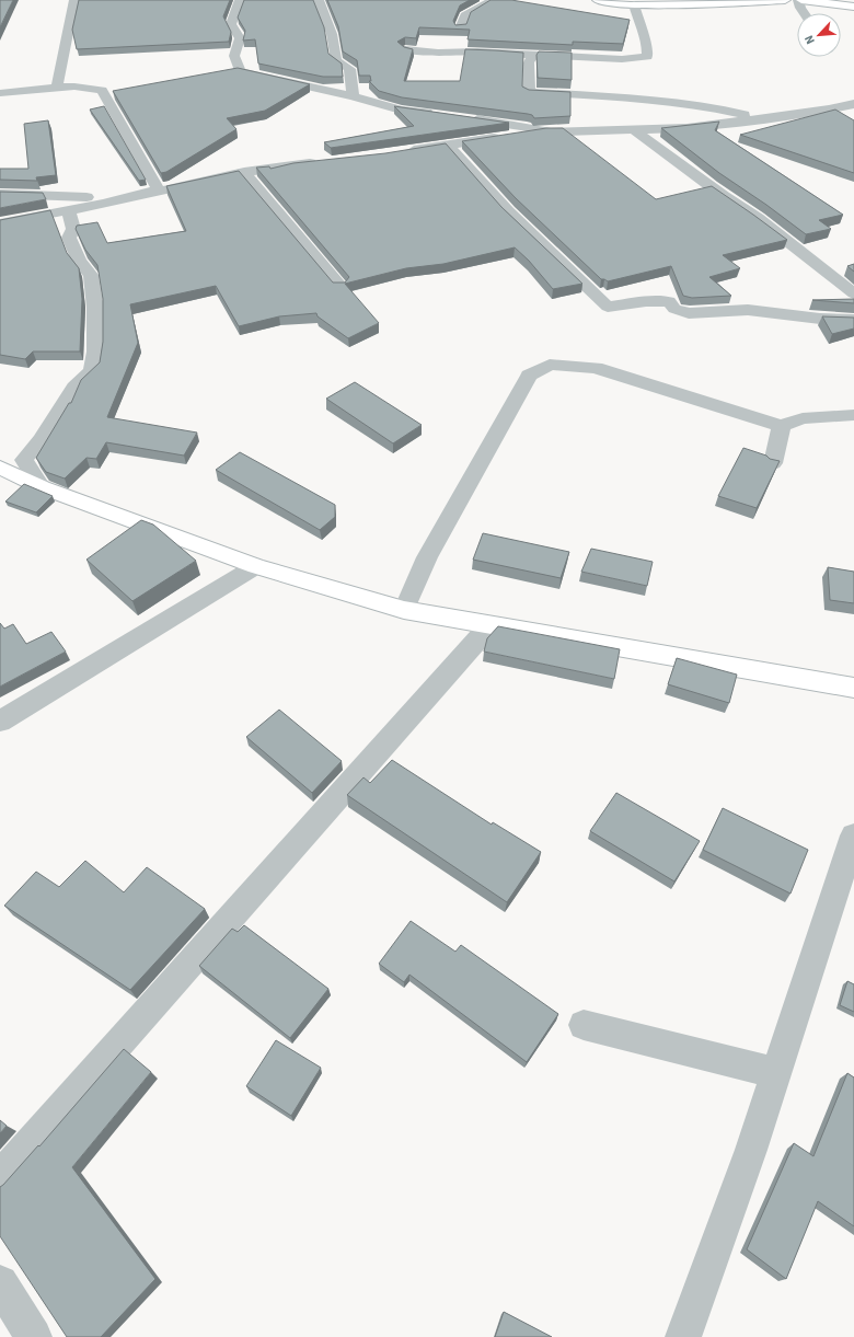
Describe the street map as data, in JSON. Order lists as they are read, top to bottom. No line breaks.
{"north":"bottom left"}
